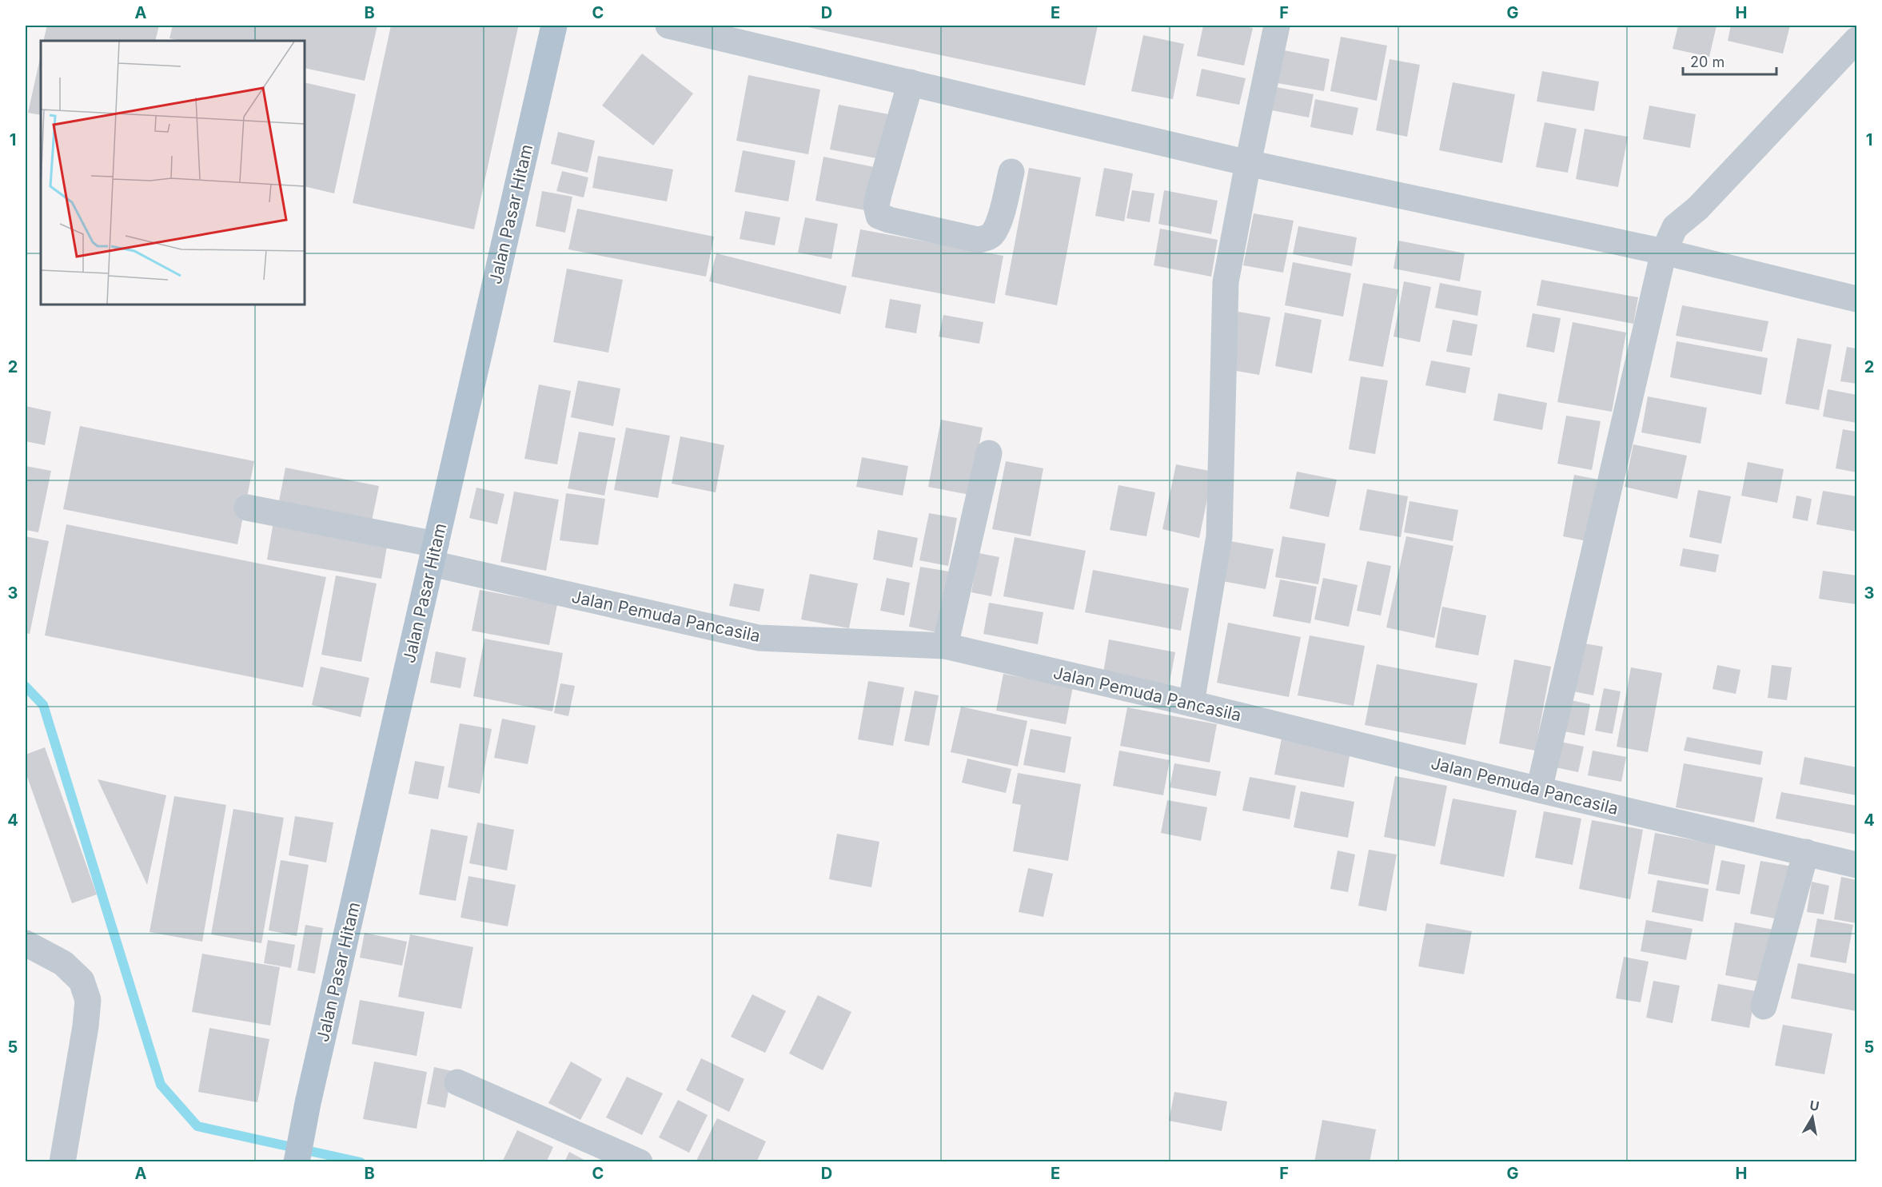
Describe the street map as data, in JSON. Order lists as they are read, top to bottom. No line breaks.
{"streets":{"main road":["Jalan Pasar Hitam"],"street":["Jalan Pemuda Pancasila"]},"crossings":[["Jalan Pasar Hitam","Jalan Pemuda Pancasila"]],"scale_bar":"20 m","north":"top","grid":{"columns":["A","B","C","D","E","F","G","H"],"rows":["1","2","3","4","5"]}}
